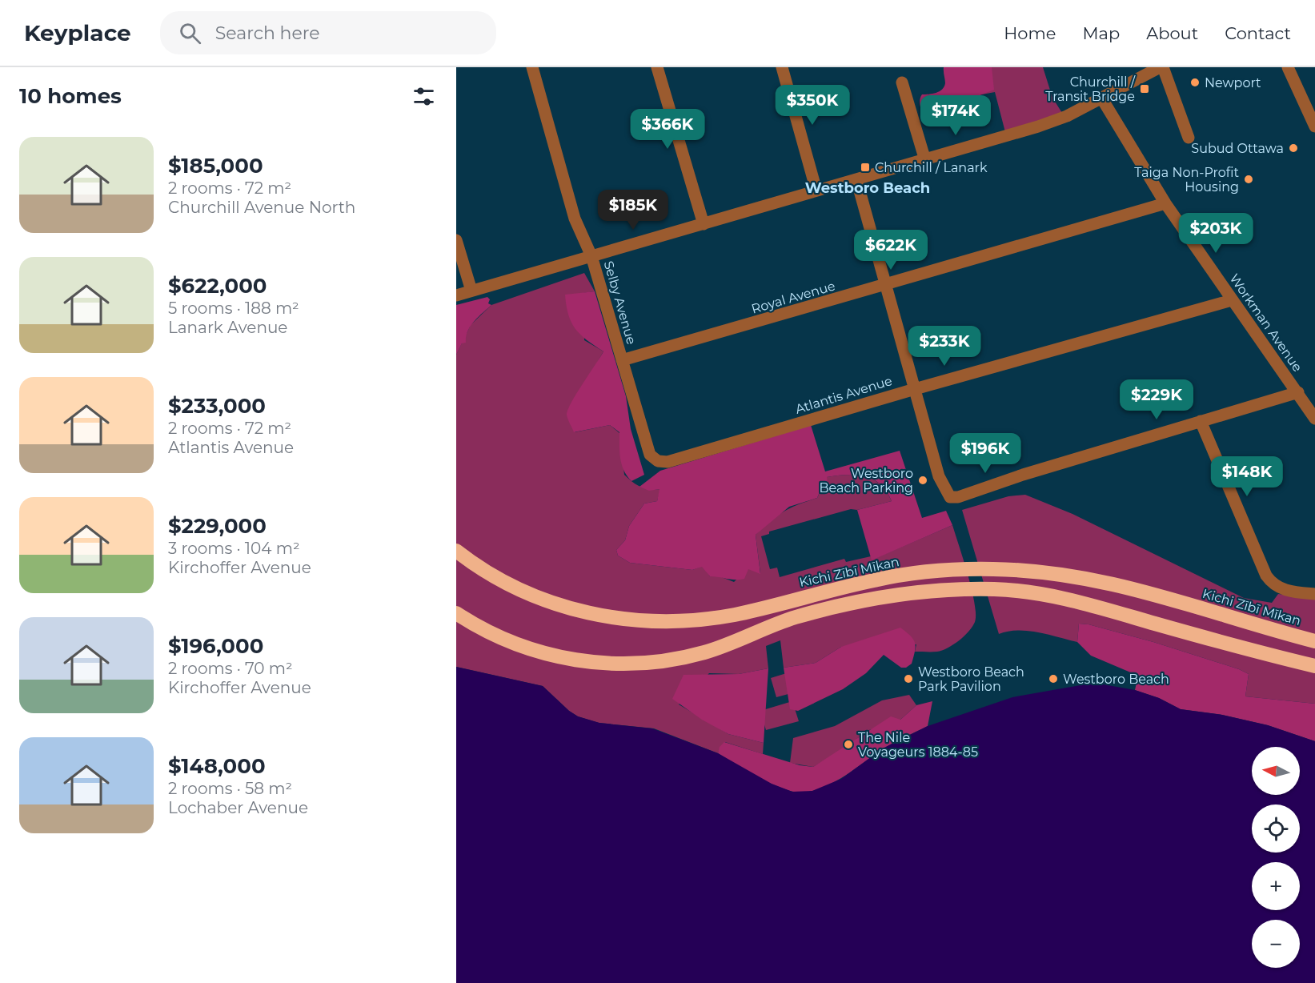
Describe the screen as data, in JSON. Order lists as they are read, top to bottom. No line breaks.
{"streets":{"highway":["Kichi Zībī Mīkan"],"street":["Royal Avenue","Selby Avenue","Workman Avenue","Atlantis Avenue"]},"crossings":[["Royal Avenue","Selby Avenue"],["Royal Avenue","Workman Avenue"],["Selby Avenue","Atlantis Avenue"],["Workman Avenue","Atlantis Avenue"]],"districts":["Westboro Beach"],"places":{"other":["Newport","Subud Ottawa","Taiga Non-Profit Housing","Westboro Beach Parking","Westboro Beach Park Pavilion","Westboro Beach","The Nile Voyageurs 1884-85"],"transit":["Churchill / Transit Bridge","Churchill / Lanark"]},"north":"left","page":{"header":"Keyplace","search":"Search here","nav":["Home","Map","About","Contact"],"heading":"10 homes","price":["$350K","$174K","$366K","$185K","$203K","$622K","$233K","$229K","$196K","$148K"],"list":[{"name":"$185,000","note":"2 rooms · 72 m² · Churchill Avenue North"},{"name":"$622,000","note":"5 rooms · 188 m² · Lanark Avenue"},{"name":"$233,000","note":"2 rooms · 72 m² · Atlantis Avenue"},{"name":"$229,000","note":"3 rooms · 104 m² · Kirchoffer Avenue"},{"name":"$196,000","note":"2 rooms · 70 m² · Kirchoffer Avenue"},{"name":"$148,000","note":"2 rooms · 58 m² · Lochaber Avenue"}],"map_buttons":["+","−"]}}
